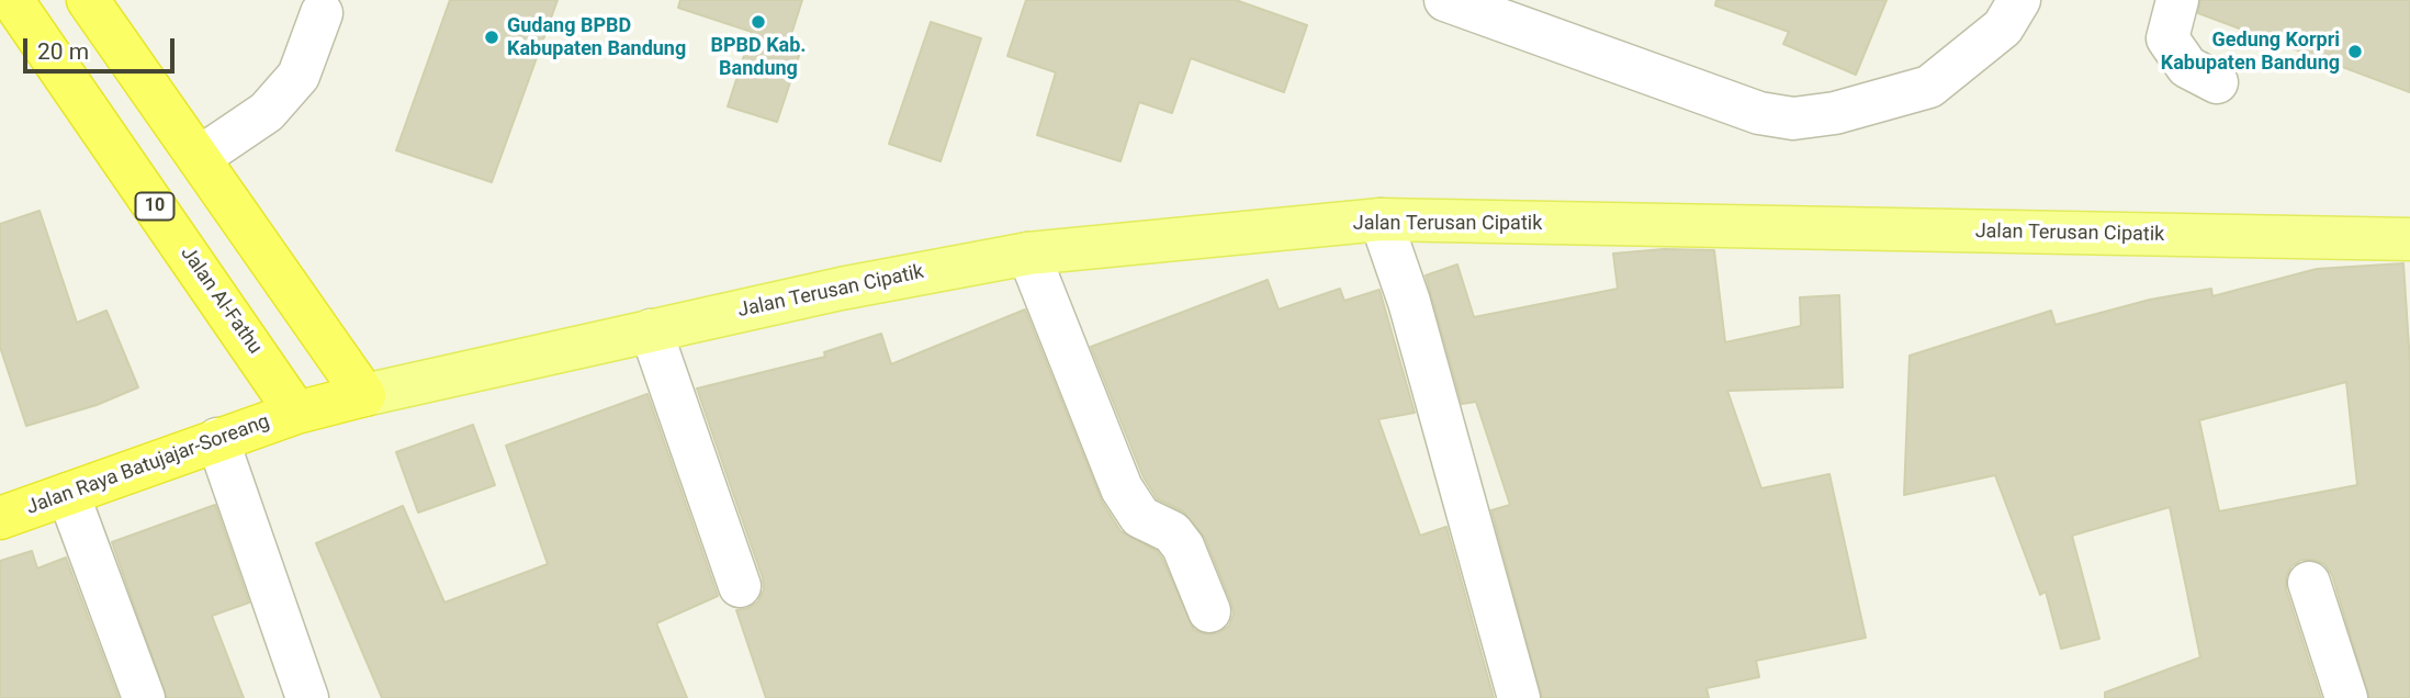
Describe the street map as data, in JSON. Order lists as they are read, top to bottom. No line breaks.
{"streets":{"highway":["10","Jalan Al-Fathu","Jalan Raya Batujajar-Soreang"],"main road":["Jalan Terusan Cipatik"]},"crossings":[["Jalan Terusan Cipatik","Jalan Raya Batujajar-Soreang"],["Jalan Al-Fathu","Jalan Raya Batujajar-Soreang"]],"places":["BPBD Kab. Bandung","Gudang BPBD Kabupaten Bandung","Gedung Korpri Kabupaten Bandung"],"scale_bar":"20 m"}
